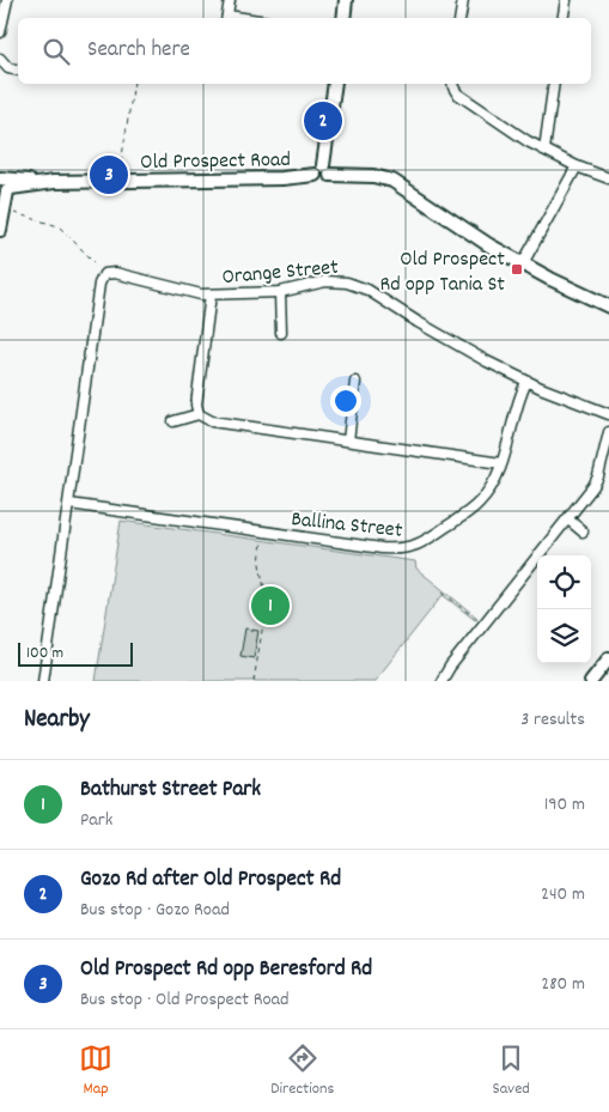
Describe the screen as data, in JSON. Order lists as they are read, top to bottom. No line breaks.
{"streets":{"main road":["Old Prospect Road"],"street":["Orange Street","Ballina Street"]},"crossings":[["Orange Street","Ballina Street"]],"places":{"transit":["Old Prospect Rd opp Tania St"]},"scale_bar":"100 m","page":{"search":"Search here","pins":["2","3","1"],"scale":"100 m","heading":["Nearby","3 results"],"list":[{"mark":"1","name":"Bathurst Street Park","note":"Park","value":"190 m"},{"mark":"2","name":"Gozo Rd after Old Prospect Rd","note":"Bus stop · Gozo Road","value":"240 m"},{"mark":"3","name":"Old Prospect Rd opp Beresford Rd","note":"Bus stop · Old Prospect Road","value":"280 m"}],"nav":["Map","Directions","Saved"]}}
